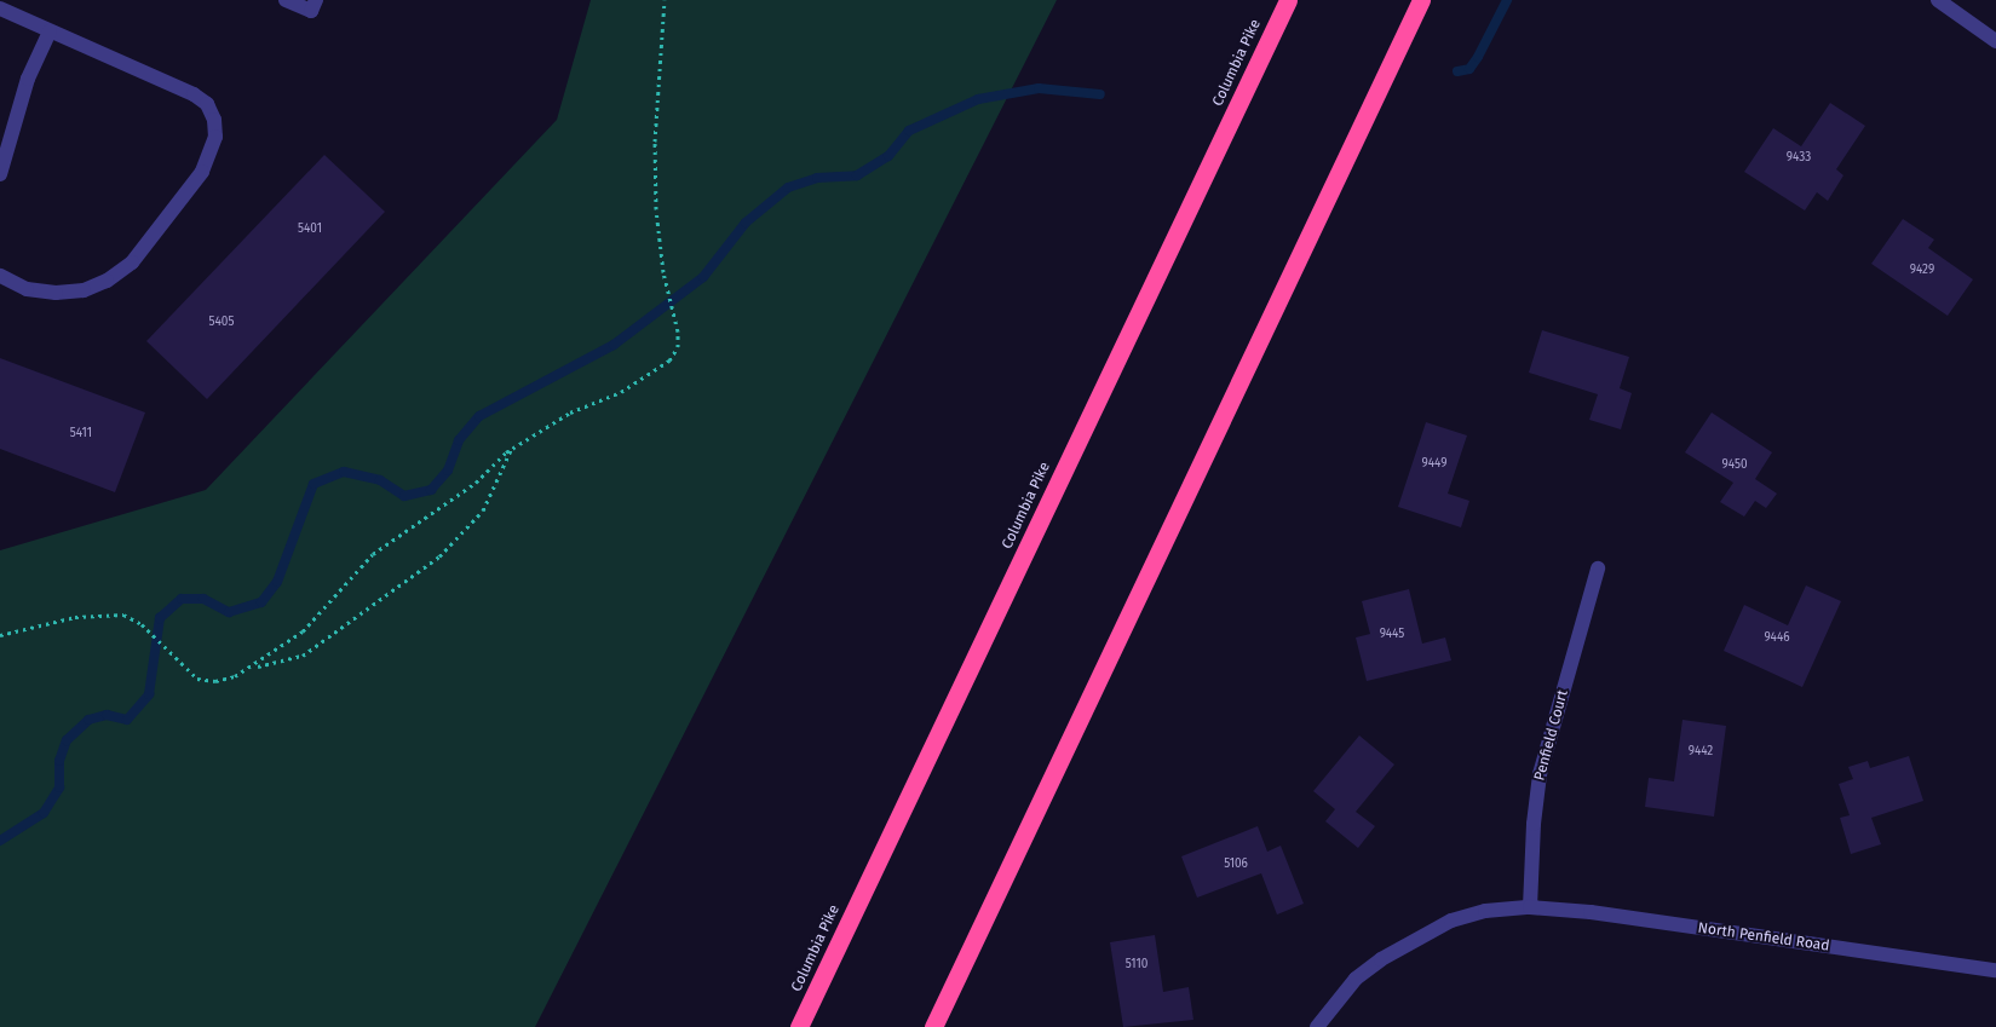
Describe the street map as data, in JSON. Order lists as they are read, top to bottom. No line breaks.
{"streets":{"highway":["Columbia Pike"],"street":["Penfield Court","North Penfield Road"]},"crossings":[["Penfield Court","North Penfield Road"]],"house_numbers":["9433","5401","9429","5405","5411","9449","9450","9445","9446","9442","5106","5110"]}
